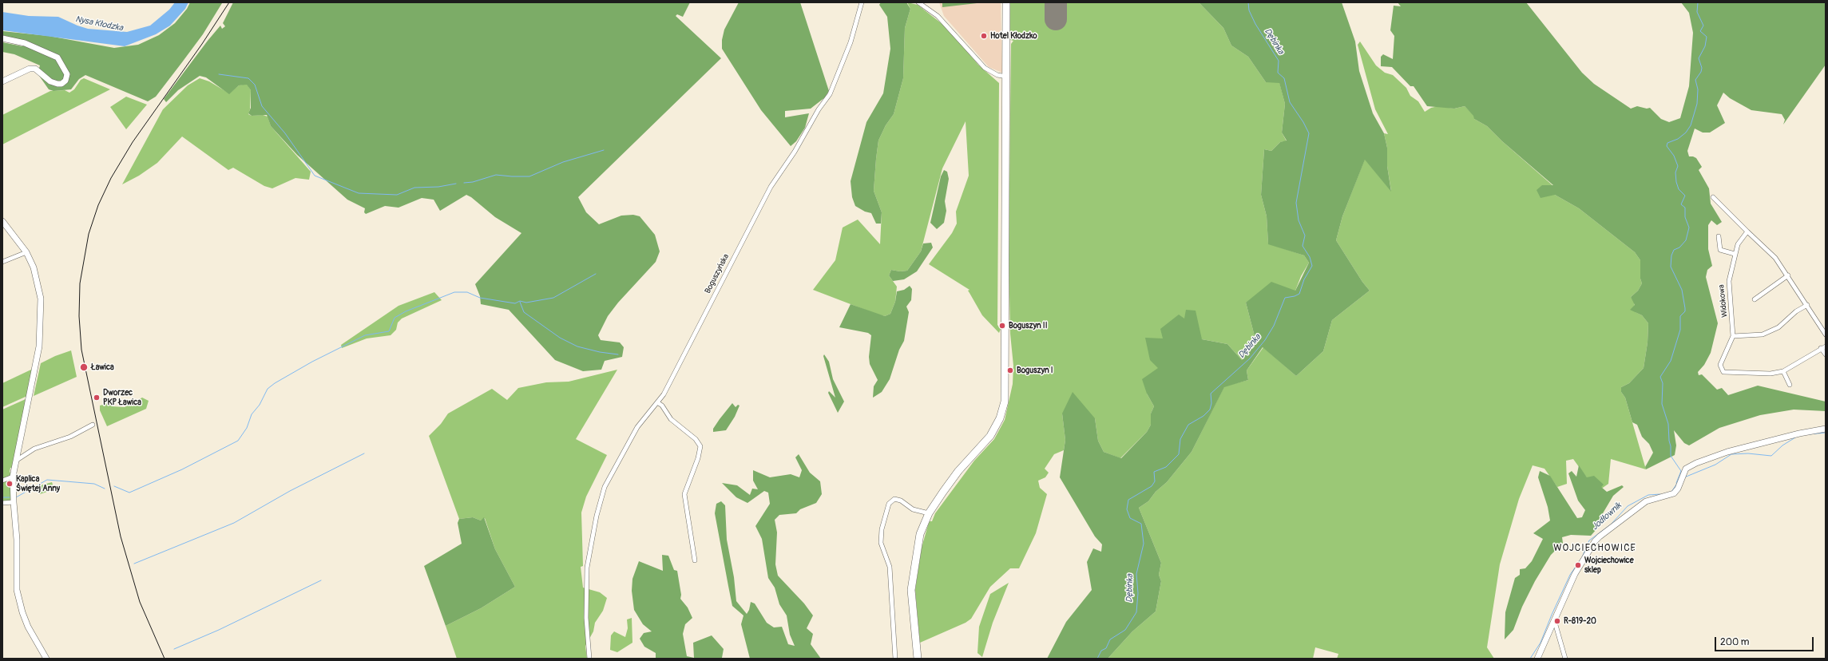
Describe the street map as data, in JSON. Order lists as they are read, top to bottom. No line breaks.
{"streets":{"street":["Boguszyńska","Widokowa"]},"districts":["WOJCIECHOWICE"],"water":["Nysa Kłodzka","Dębinka","Jodłownik"],"places":["Hotel Kłodzko","Boguszyn II","Ławica","Boguszyn I","Dworzec PKP Ławica","Kaplica Świętej Anny","Wojciechowice sklep","R-819-20"],"scale_bar":"200 m"}
